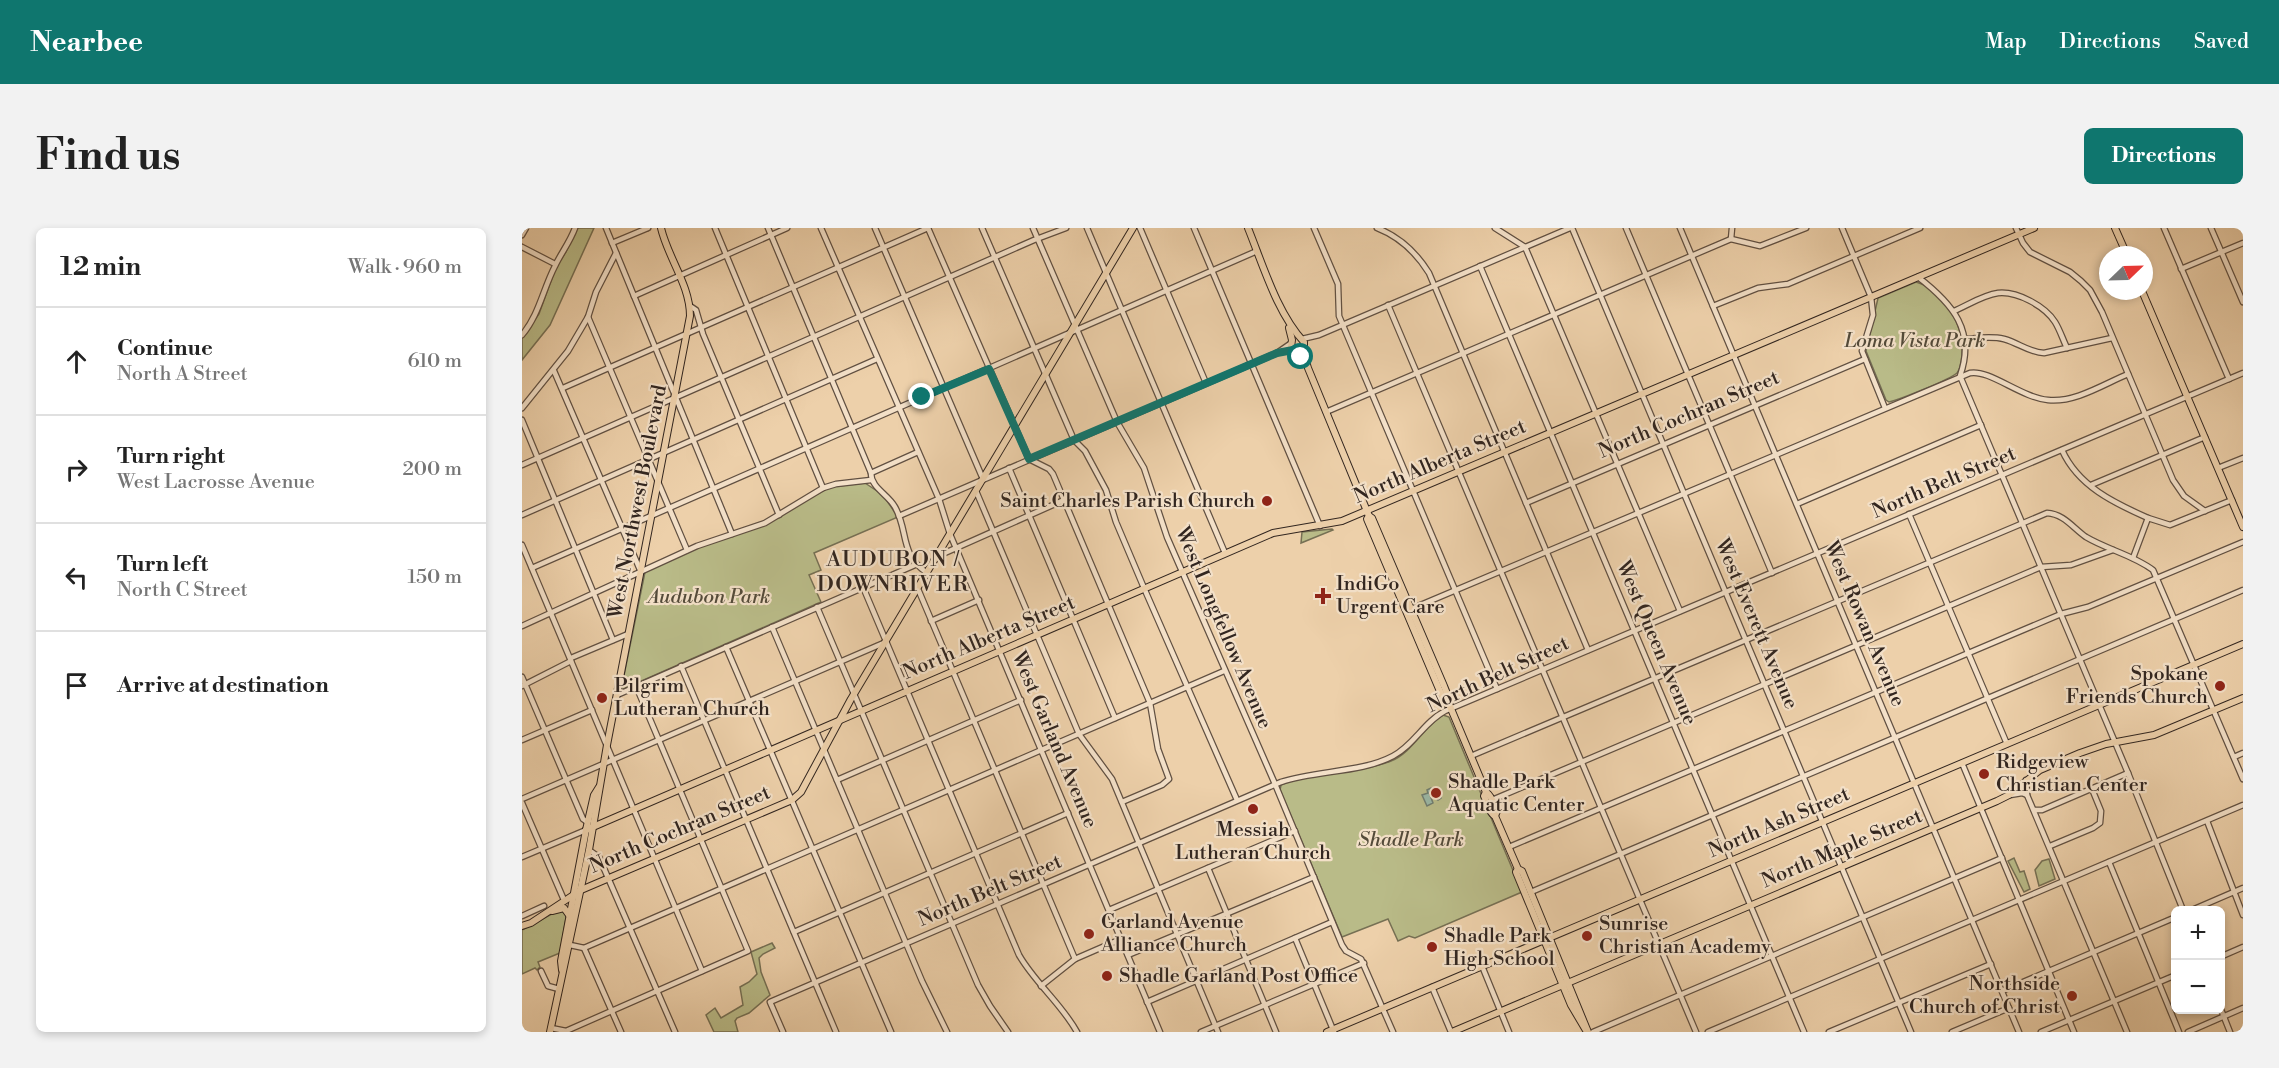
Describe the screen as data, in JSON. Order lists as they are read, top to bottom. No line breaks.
{"streets":{"main road":["North Cochran Street","North Alberta Street","West Northwest Boulevard","North Ash Street","North Maple Street"],"street":["North Belt Street","West Everett Avenue","West Rowan Avenue","West Longfellow Avenue","West Queen Avenue","West Garland Avenue"]},"crossings":[["North Cochran Street","North Alberta Street"],["North Cochran Street","West Northwest Boulevard"],["North Cochran Street","West Everett Avenue"],["North Cochran Street","West Rowan Avenue"],["North Cochran Street","West Queen Avenue"],["North Alberta Street","West Northwest Boulevard"],["North Alberta Street","West Everett Avenue"],["North Alberta Street","West Rowan Avenue"],["North Alberta Street","West Longfellow Avenue"],["North Alberta Street","West Queen Avenue"],["North Alberta Street","West Garland Avenue"],["North Belt Street","West Everett Avenue"],["North Belt Street","West Rowan Avenue"],["North Belt Street","West Longfellow Avenue"],["North Belt Street","West Queen Avenue"],["North Belt Street","West Garland Avenue"],["West Everett Avenue","North Ash Street"],["West Everett Avenue","North Maple Street"],["West Rowan Avenue","North Ash Street"],["West Rowan Avenue","North Maple Street"],["West Longfellow Avenue","North Ash Street"],["West Queen Avenue","North Ash Street"],["West Queen Avenue","North Maple Street"]],"districts":["AUDUBON / DOWNRIVER"],"parks":["Loma Vista Park","Audubon Park","Shadle Park"],"places":{"other":["Saint Charles Parish Church","Spokane Friends Church","Pilgrim Lutheran Church","Ridgeview Christian Center","Shadle Park Aquatic Center","Messiah Lutheran Church","Garland Avenue Alliance Church","Sunrise Christian Academy","Shadle Park High School","Shadle Garland Post Office","Northside Church of Christ"],"health":["IndiGo Urgent Care"]},"north":"top right","page":{"header":"Nearbee","nav":["Map","Directions","Saved"],"buttons":"Directions","title":"Find us","heading":["12 min","Walk · 960 m"],"list":[["Continue","North A Street","610 m"],["Turn right","West Lacrosse Avenue","200 m"],["Turn left","North C Street","150 m"],"Arrive at destination"],"map_buttons":["+","−"]}}
